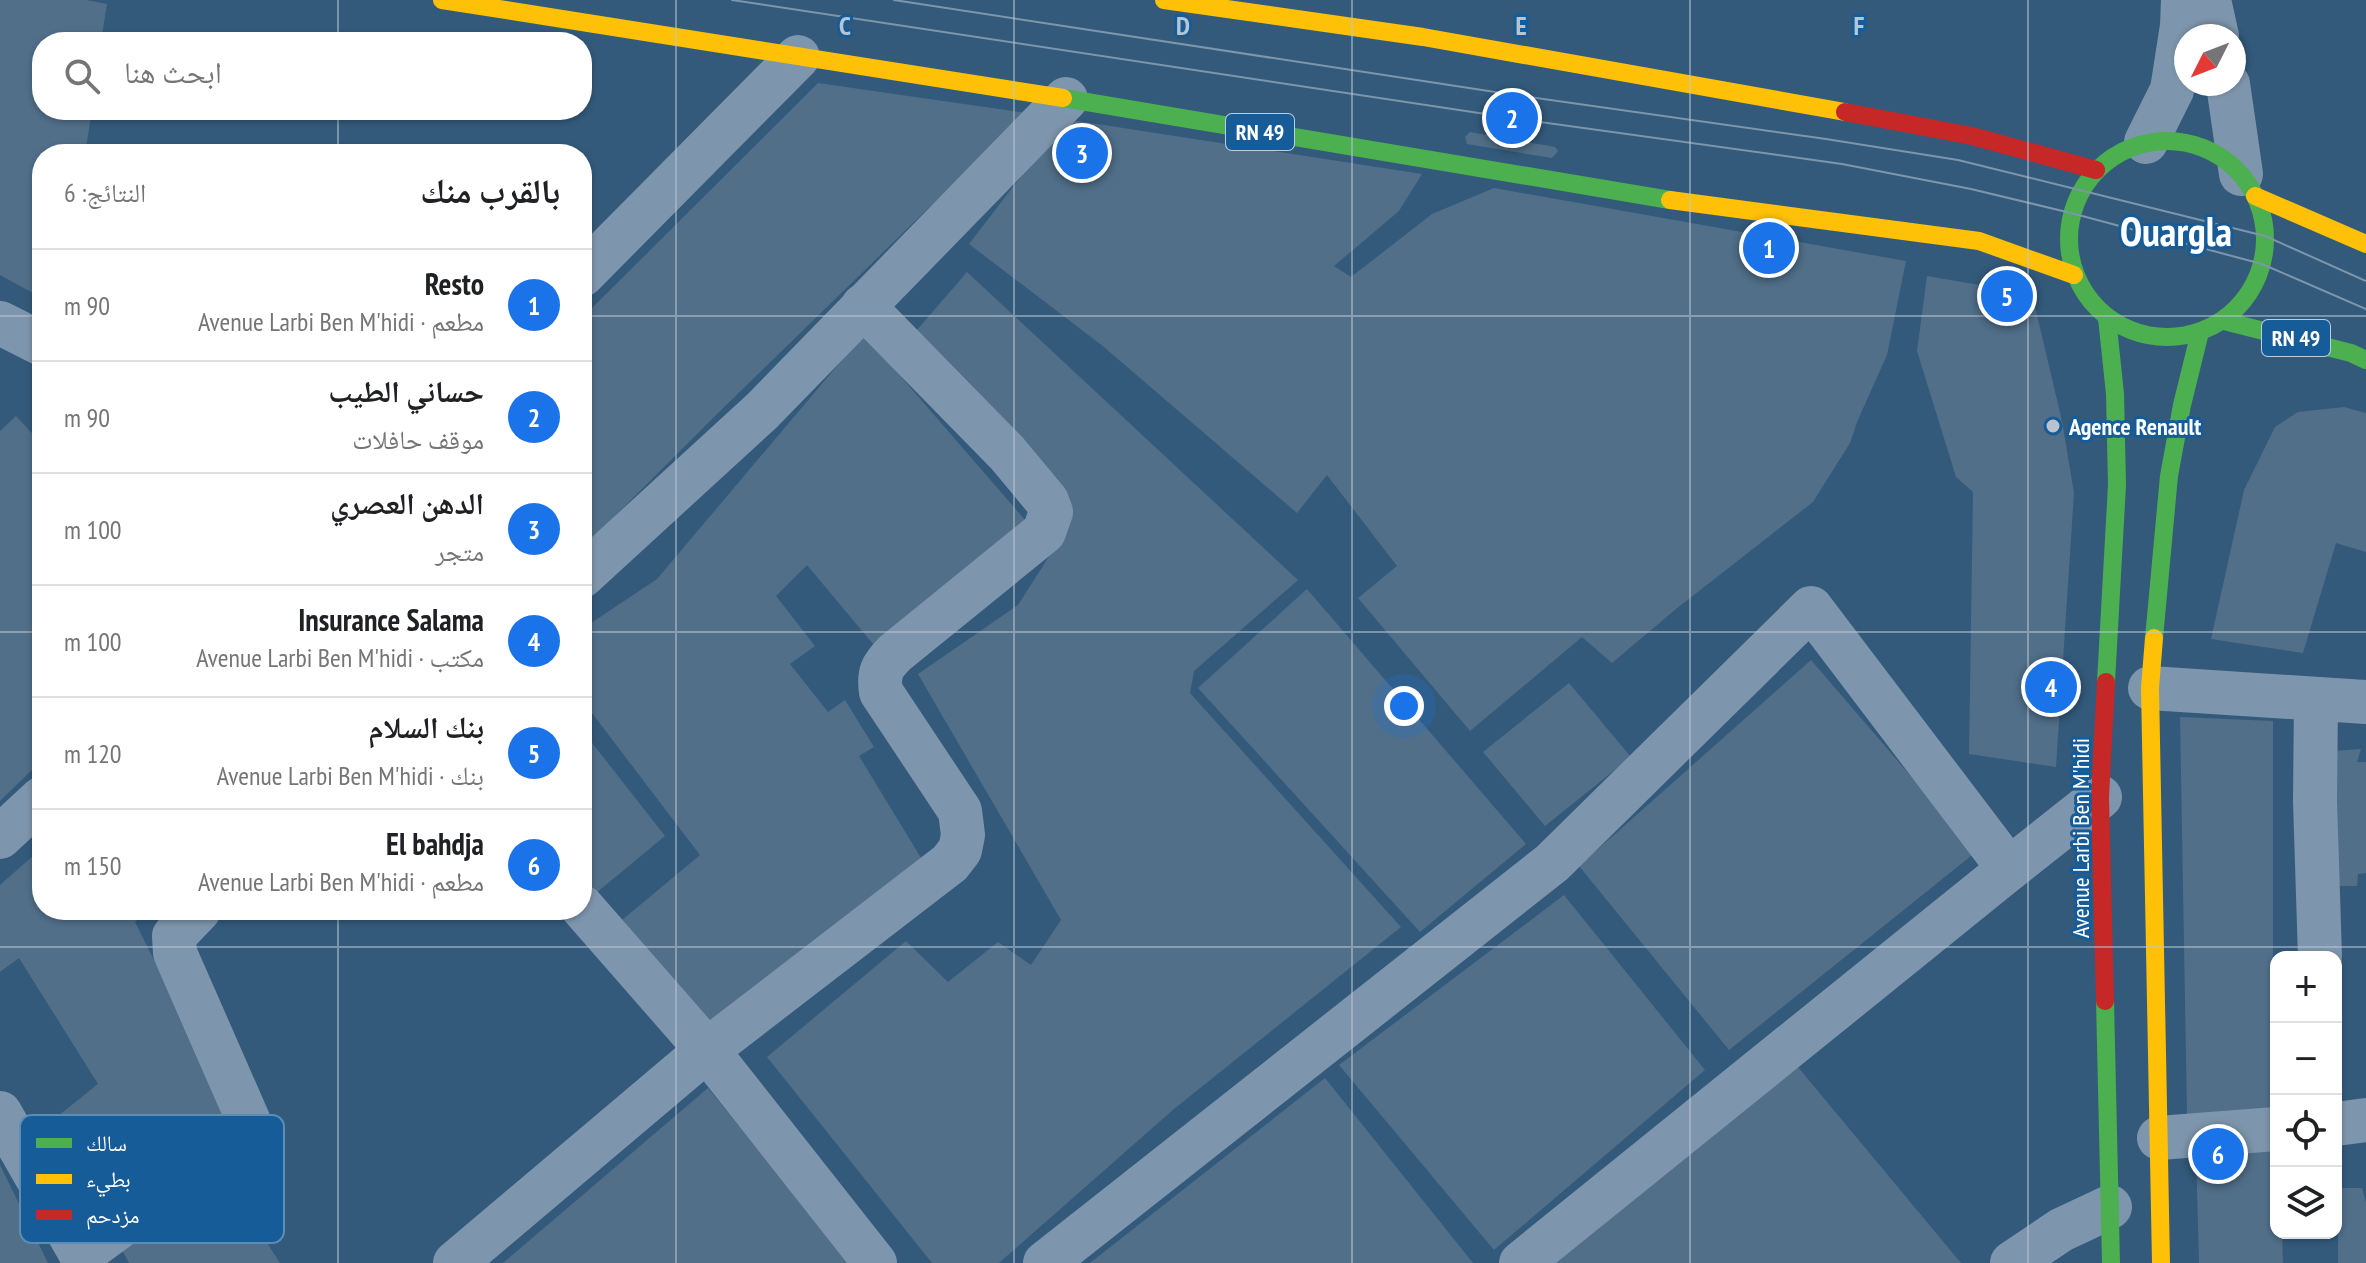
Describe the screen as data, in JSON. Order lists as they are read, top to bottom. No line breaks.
{"streets":{"main road":["RN 49","Avenue Larbi Ben M'hidi"]},"crossings":[["RN 49","Avenue Larbi Ben M'hidi"]],"districts":["Ouargla"],"places":["Agence Renault"],"legend":["سالك","بطيء","مزدحم"],"north":"bottom left","page":{"search":"ابحث هنا","pins":["2","3","1","5","4","6"],"heading":["بالقرب منك","النتائج: 6"],"list":[{"mark":"1","name":"Resto","note":"مطعم · Avenue Larbi Ben M'hidi","value":"90 m"},{"mark":"2","name":"حساني الطيب","note":"موقف حافلات","value":"90 m"},{"mark":"3","name":"الدهن العصري","note":"متجر","value":"100 m"},{"mark":"4","name":"Insurance Salama","note":"مكتب · Avenue Larbi Ben M'hidi","value":"100 m"},{"mark":"5","name":"بنك السلام","note":"بنك · Avenue Larbi Ben M'hidi","value":"120 m"},{"mark":"6","name":"El bahdja","note":"مطعم · Avenue Larbi Ben M'hidi","value":"150 m"}],"map_buttons":["+","−"]},"grid":{"columns":["C","D","E","F"]}}
